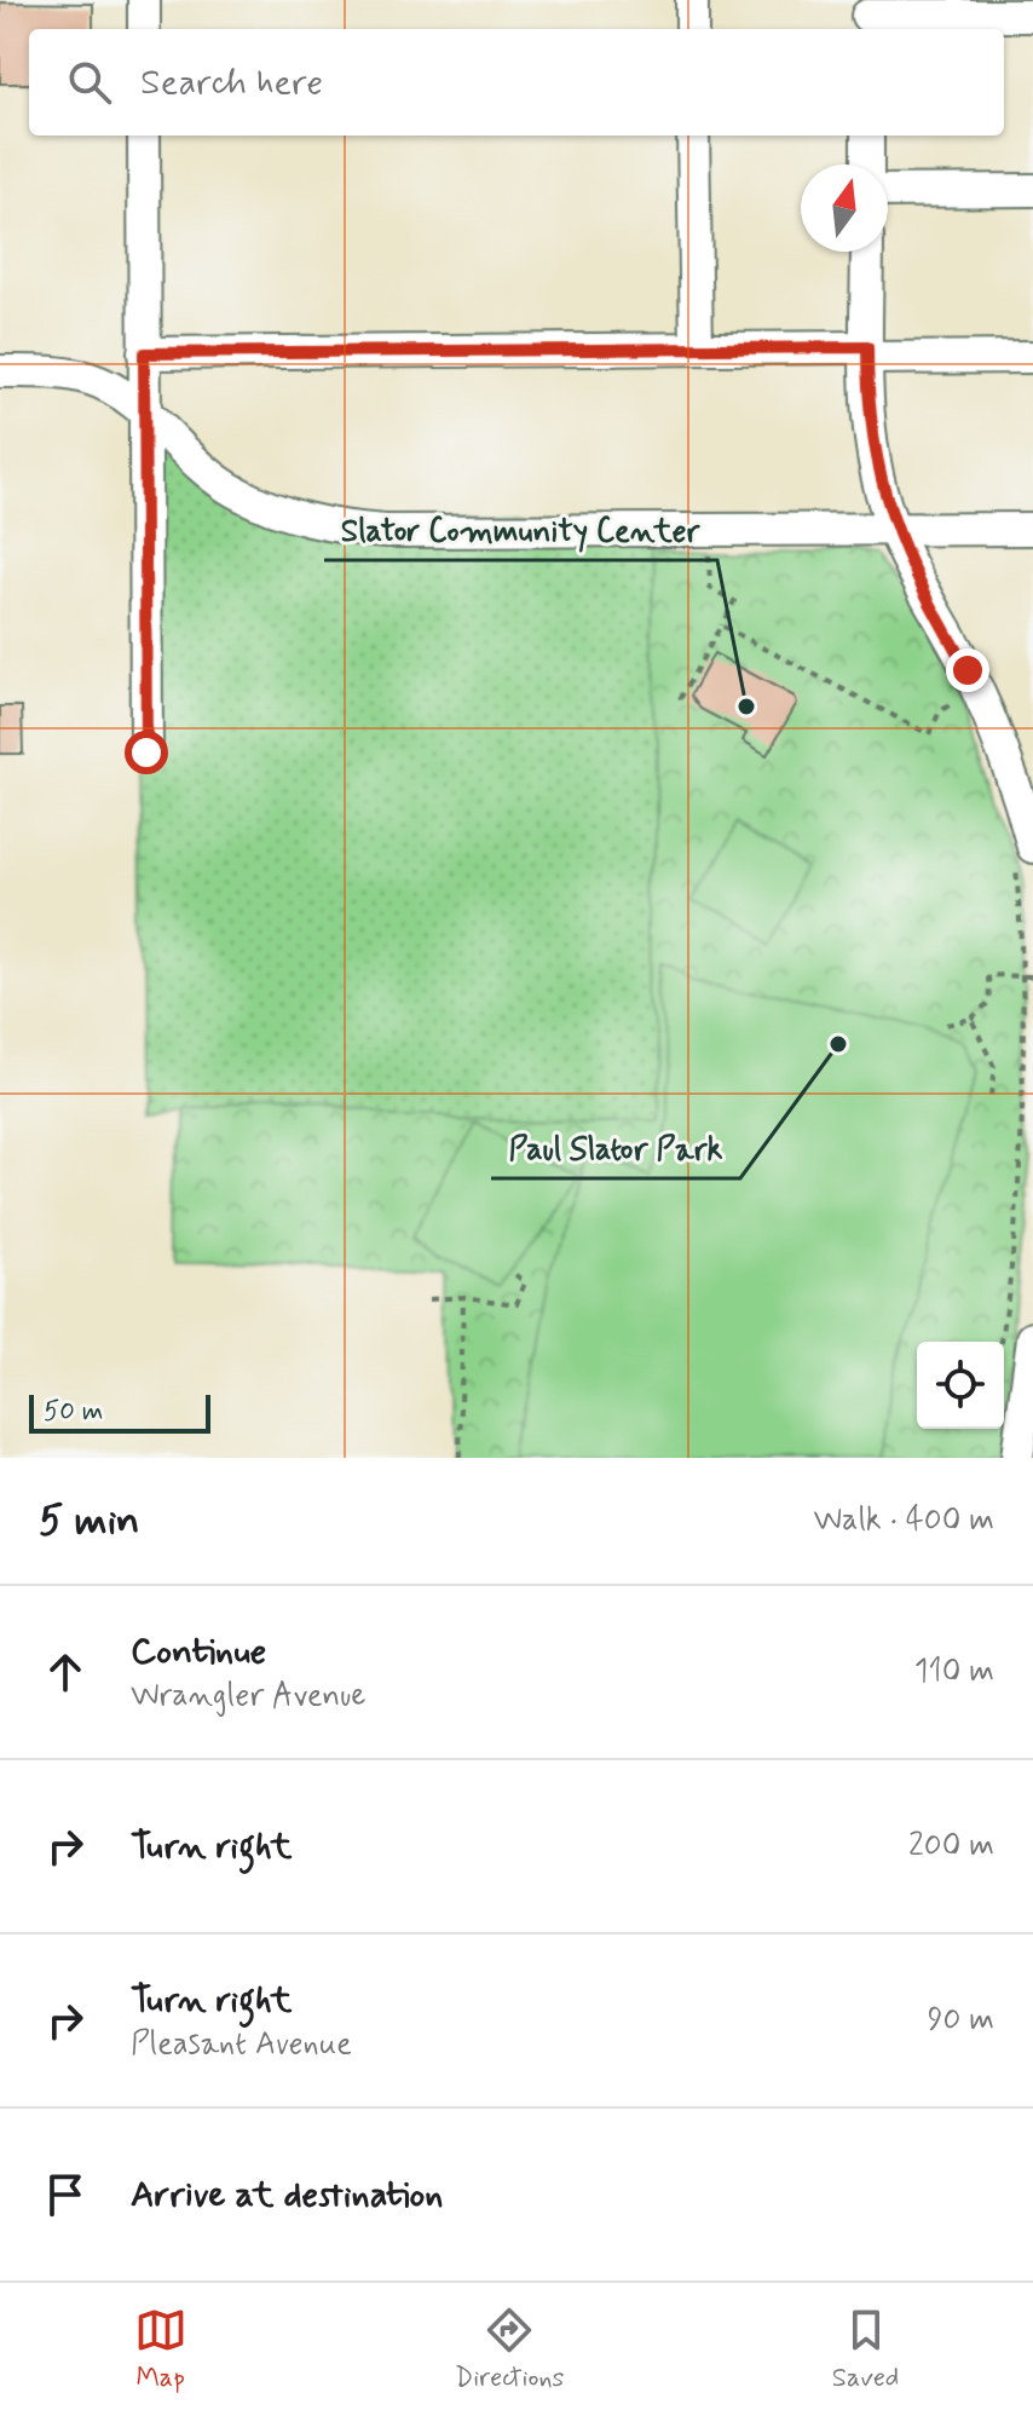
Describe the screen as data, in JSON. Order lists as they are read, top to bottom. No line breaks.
{"places":["Slator Community Center","Paul Slator Park"],"scale_bar":"50 m","north":"top","page":{"search":"Search here","scale":"50 m","heading":["5 min","Walk · 400 m"],"list":[["Continue","Wrangler Avenue","110 m"],["Turn right","200 m"],["Turn right","Pleasant Avenue","90 m"],"Arrive at destination"],"nav":["Map","Directions","Saved"]}}
